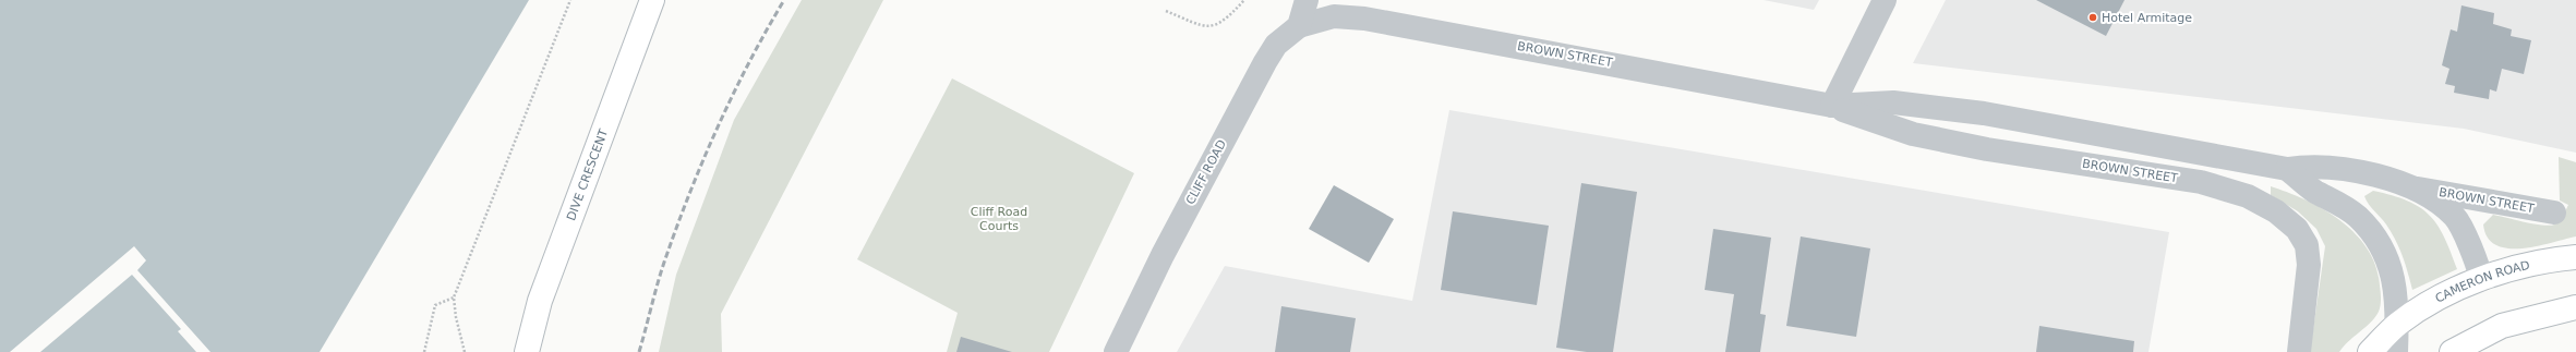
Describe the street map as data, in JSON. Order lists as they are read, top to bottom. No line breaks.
{"streets":{"main road":["DIVE CRESCENT","CAMERON ROAD"],"street":["BROWN STREET","CLIFF ROAD"]},"crossings":[["BROWN STREET","CLIFF ROAD"],["BROWN STREET","CAMERON ROAD"]],"parks":["Cliff Road Courts"],"places":["Hotel Armitage"]}
